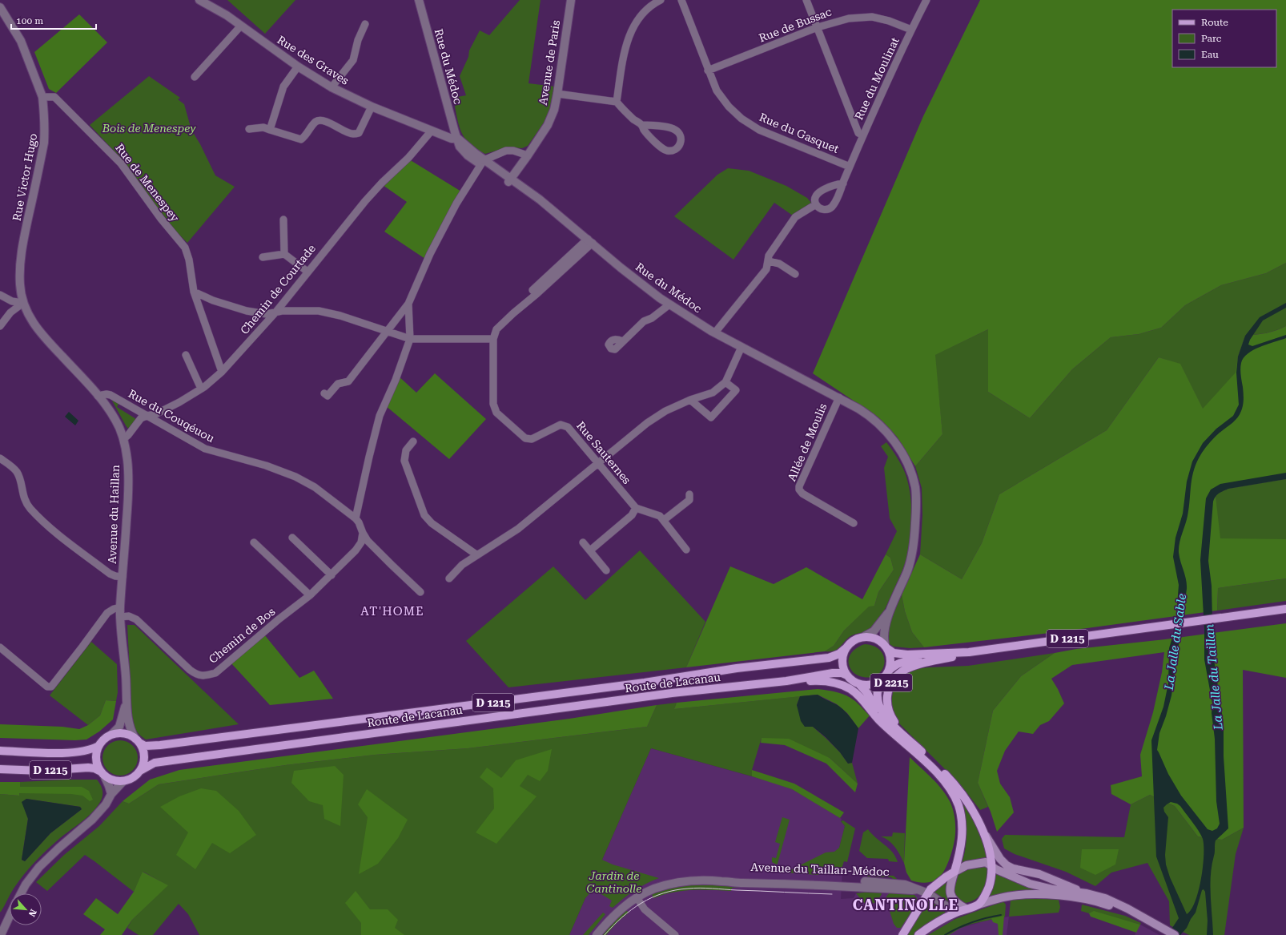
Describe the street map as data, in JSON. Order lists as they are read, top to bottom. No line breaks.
{"streets":{"main road":["D 1215","Route de Lacanau","D 2215"],"street":["Rue de Bussac","Rue des Graves","Avenue de Paris","Rue du Médoc","Rue du Moulinat","Rue du Gasquet","Rue Victor Hugo","Rue de Menespey","Chemin de Courtade","Rue du Couqéuou","Allée de Moulis","Rue Sauternes","Avenue du Haillan","Chemin de Bos","Avenue du Taillan-Médoc"]},"crossings":[["Rue de Bussac","Rue du Moulinat"],["Rue de Bussac","Rue du Gasquet"],["Rue des Graves","Rue du Médoc"],["Rue des Graves","Chemin de Courtade"],["Avenue de Paris","Rue du Médoc"],["Rue du Médoc","Allée de Moulis"],["Rue du Médoc","Rue Sauternes"],["Rue du Médoc","D 1215"],["Rue du Médoc","Route de Lacanau"],["Rue du Médoc","D 2215"],["Rue du Moulinat","Rue du Gasquet"],["Rue Victor Hugo","Rue de Menespey"],["Rue Victor Hugo","Avenue du Haillan"],["Rue de Menespey","Chemin de Courtade"],["Chemin de Courtade","Rue du Couqéuou"],["Chemin de Courtade","Avenue du Haillan"],["Rue du Couqéuou","Avenue du Haillan"],["Rue du Couqéuou","Chemin de Bos"],["Avenue du Haillan","Chemin de Bos"],["Avenue du Haillan","D 1215"],["Avenue du Haillan","Route de Lacanau"],["D 1215","Route de Lacanau"],["D 1215","D 2215"],["Route de Lacanau","D 2215"]],"districts":["AT'HOME","CANTINOLLE"],"water":["La Jalle du Sable","La Jalle du Taillan"],"parks":["Bois de Menespey","Jardin de Cantinolle"],"legend":["Route","Parc","Eau"],"scale_bar":"100 m","north":"bottom right"}
